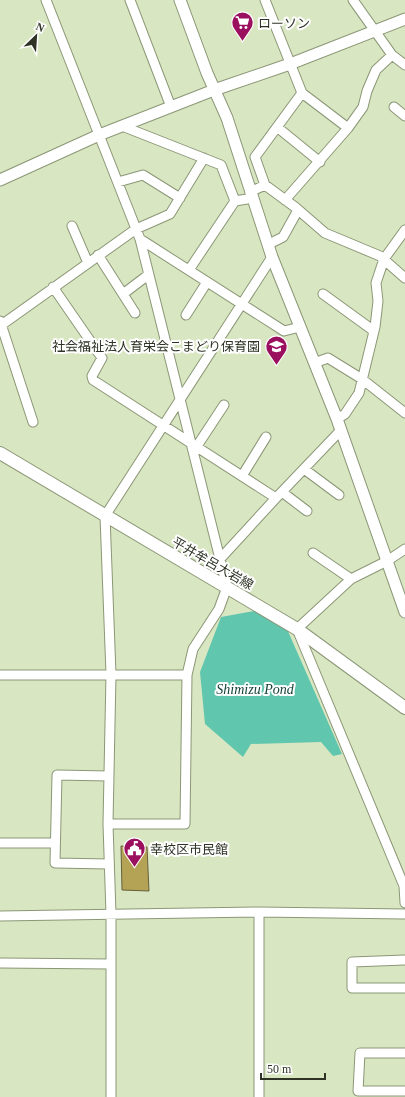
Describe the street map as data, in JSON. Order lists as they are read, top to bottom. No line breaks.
{"streets":{"main road":["平井牟呂大岩線"]},"water":["Shimizu Pond"],"places":{"supermarket":["ローソン"],"school or university":["社会福祉法人育栄会こまどり保育園"],"public building":["幸校区市民館"]},"scale_bar":"50 m","north":"top right"}
